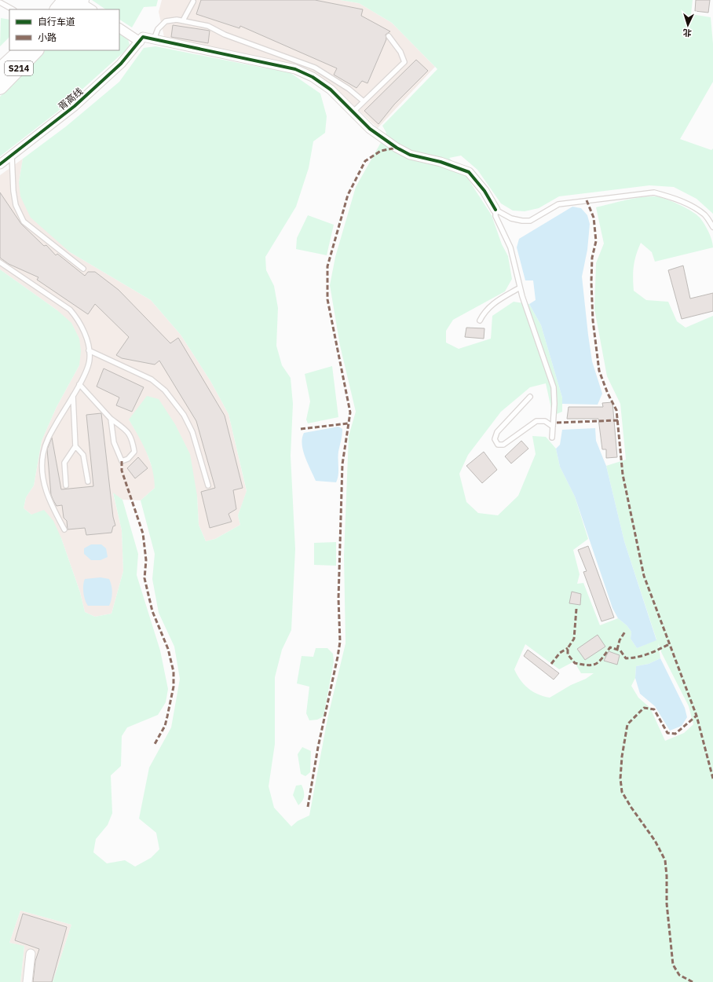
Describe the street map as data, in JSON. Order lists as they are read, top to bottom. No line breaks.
{"streets":{"main road":["S214"],"street":["胥高线"]},"legend":["自行车道","小路"],"north":"bottom"}
